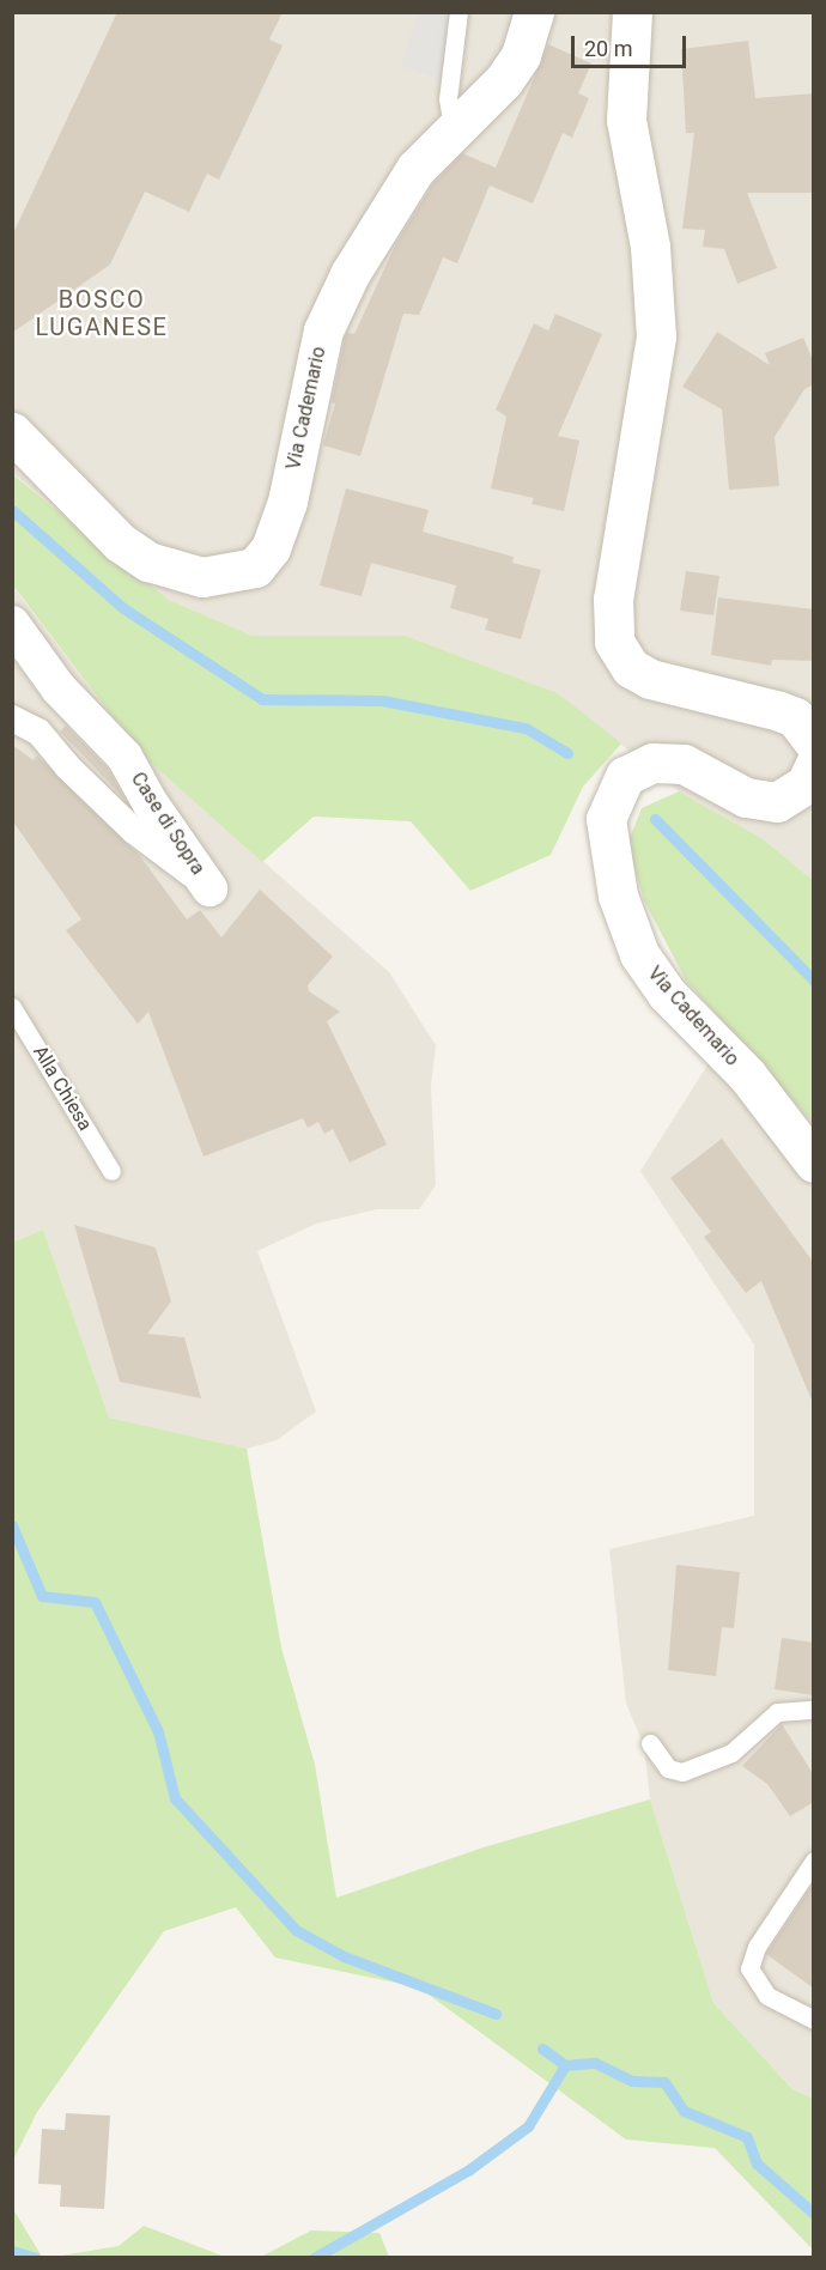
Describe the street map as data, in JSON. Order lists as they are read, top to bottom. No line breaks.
{"streets":{"street":["Via Cademario","Case di Sopra"],"lane":["Alla Chiesa"]},"districts":["BOSCO LUGANESE"],"scale_bar":"20 m"}
